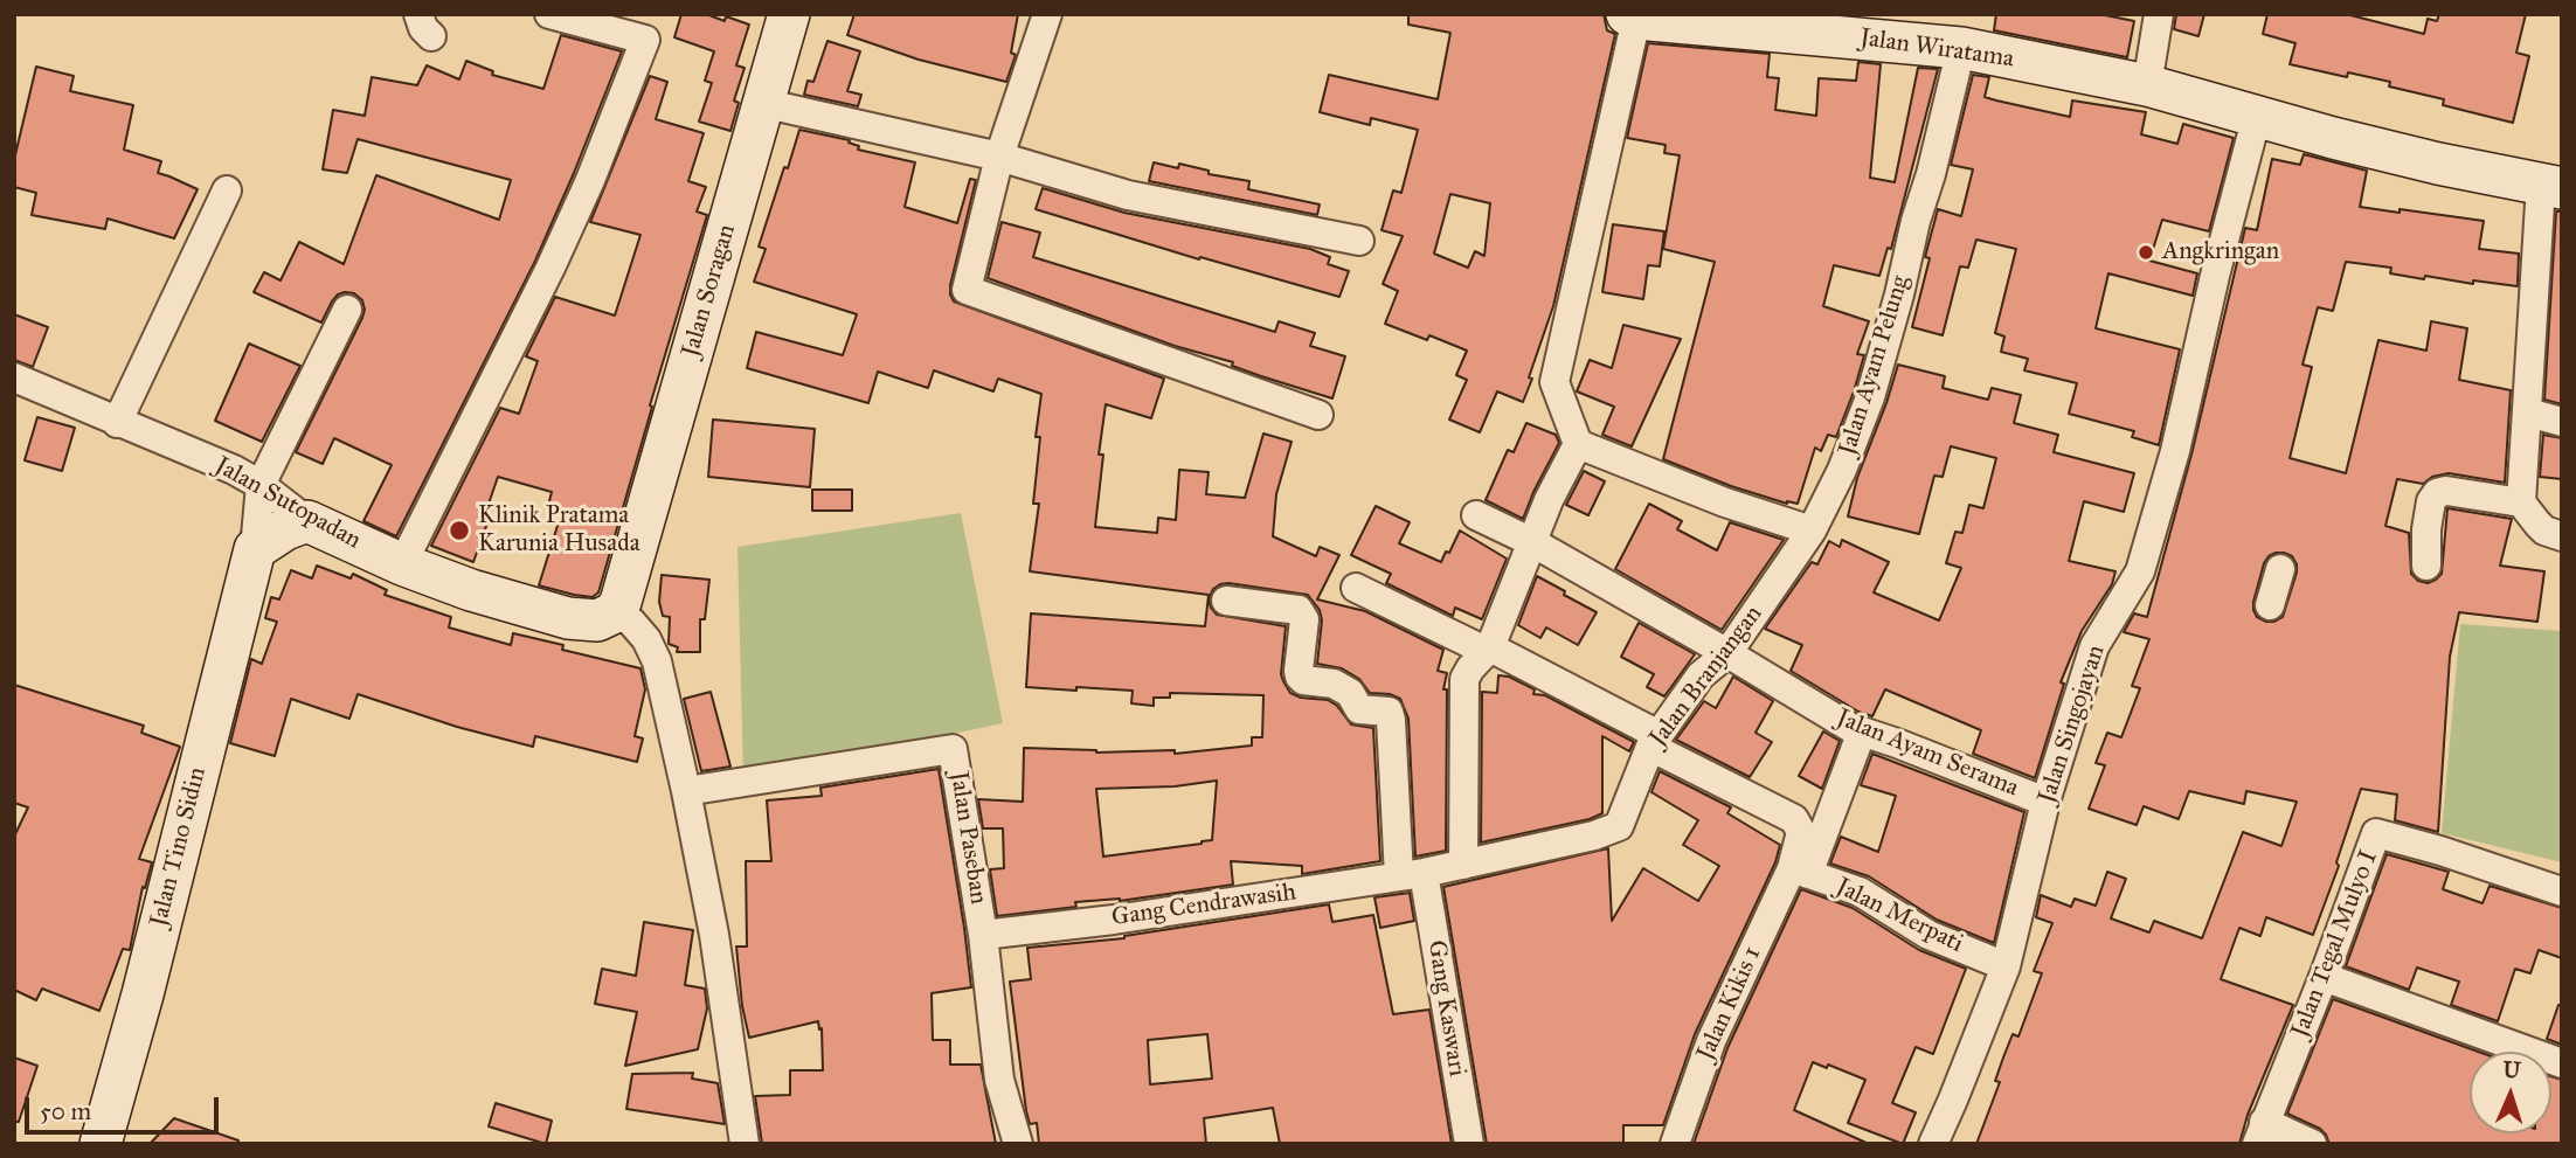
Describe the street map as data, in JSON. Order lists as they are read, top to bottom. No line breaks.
{"streets":{"street":["Jalan Wiratama","Jalan Soragan","Jalan Ayam Pelung","Jalan Sutopadan","Jalan Branjangan","Jalan Singojayan","Jalan Ayam Serama","Jalan Paseban","Jalan Tino Sidin","Gang Cendrawasih","Jalan Merpati","Jalan Tegal Mulyo I","Jalan Kikis 1","Gang Kaswari"]},"crossings":[["Jalan Wiratama","Jalan Ayam Pelung"],["Jalan Wiratama","Jalan Singojayan"],["Jalan Soragan","Jalan Sutopadan"],["Jalan Ayam Pelung","Jalan Branjangan"],["Jalan Sutopadan","Jalan Tino Sidin"],["Jalan Branjangan","Jalan Ayam Serama"],["Jalan Branjangan","Gang Cendrawasih"],["Jalan Branjangan","Gang Kaswari"],["Jalan Singojayan","Jalan Ayam Serama"],["Jalan Singojayan","Jalan Merpati"],["Jalan Paseban","Gang Cendrawasih"],["Gang Cendrawasih","Gang Kaswari"],["Jalan Merpati","Jalan Kikis 1"]],"places":["Angkringan","Klinik Pratama Karunia Husada"],"scale_bar":"50 m","north":"top"}
